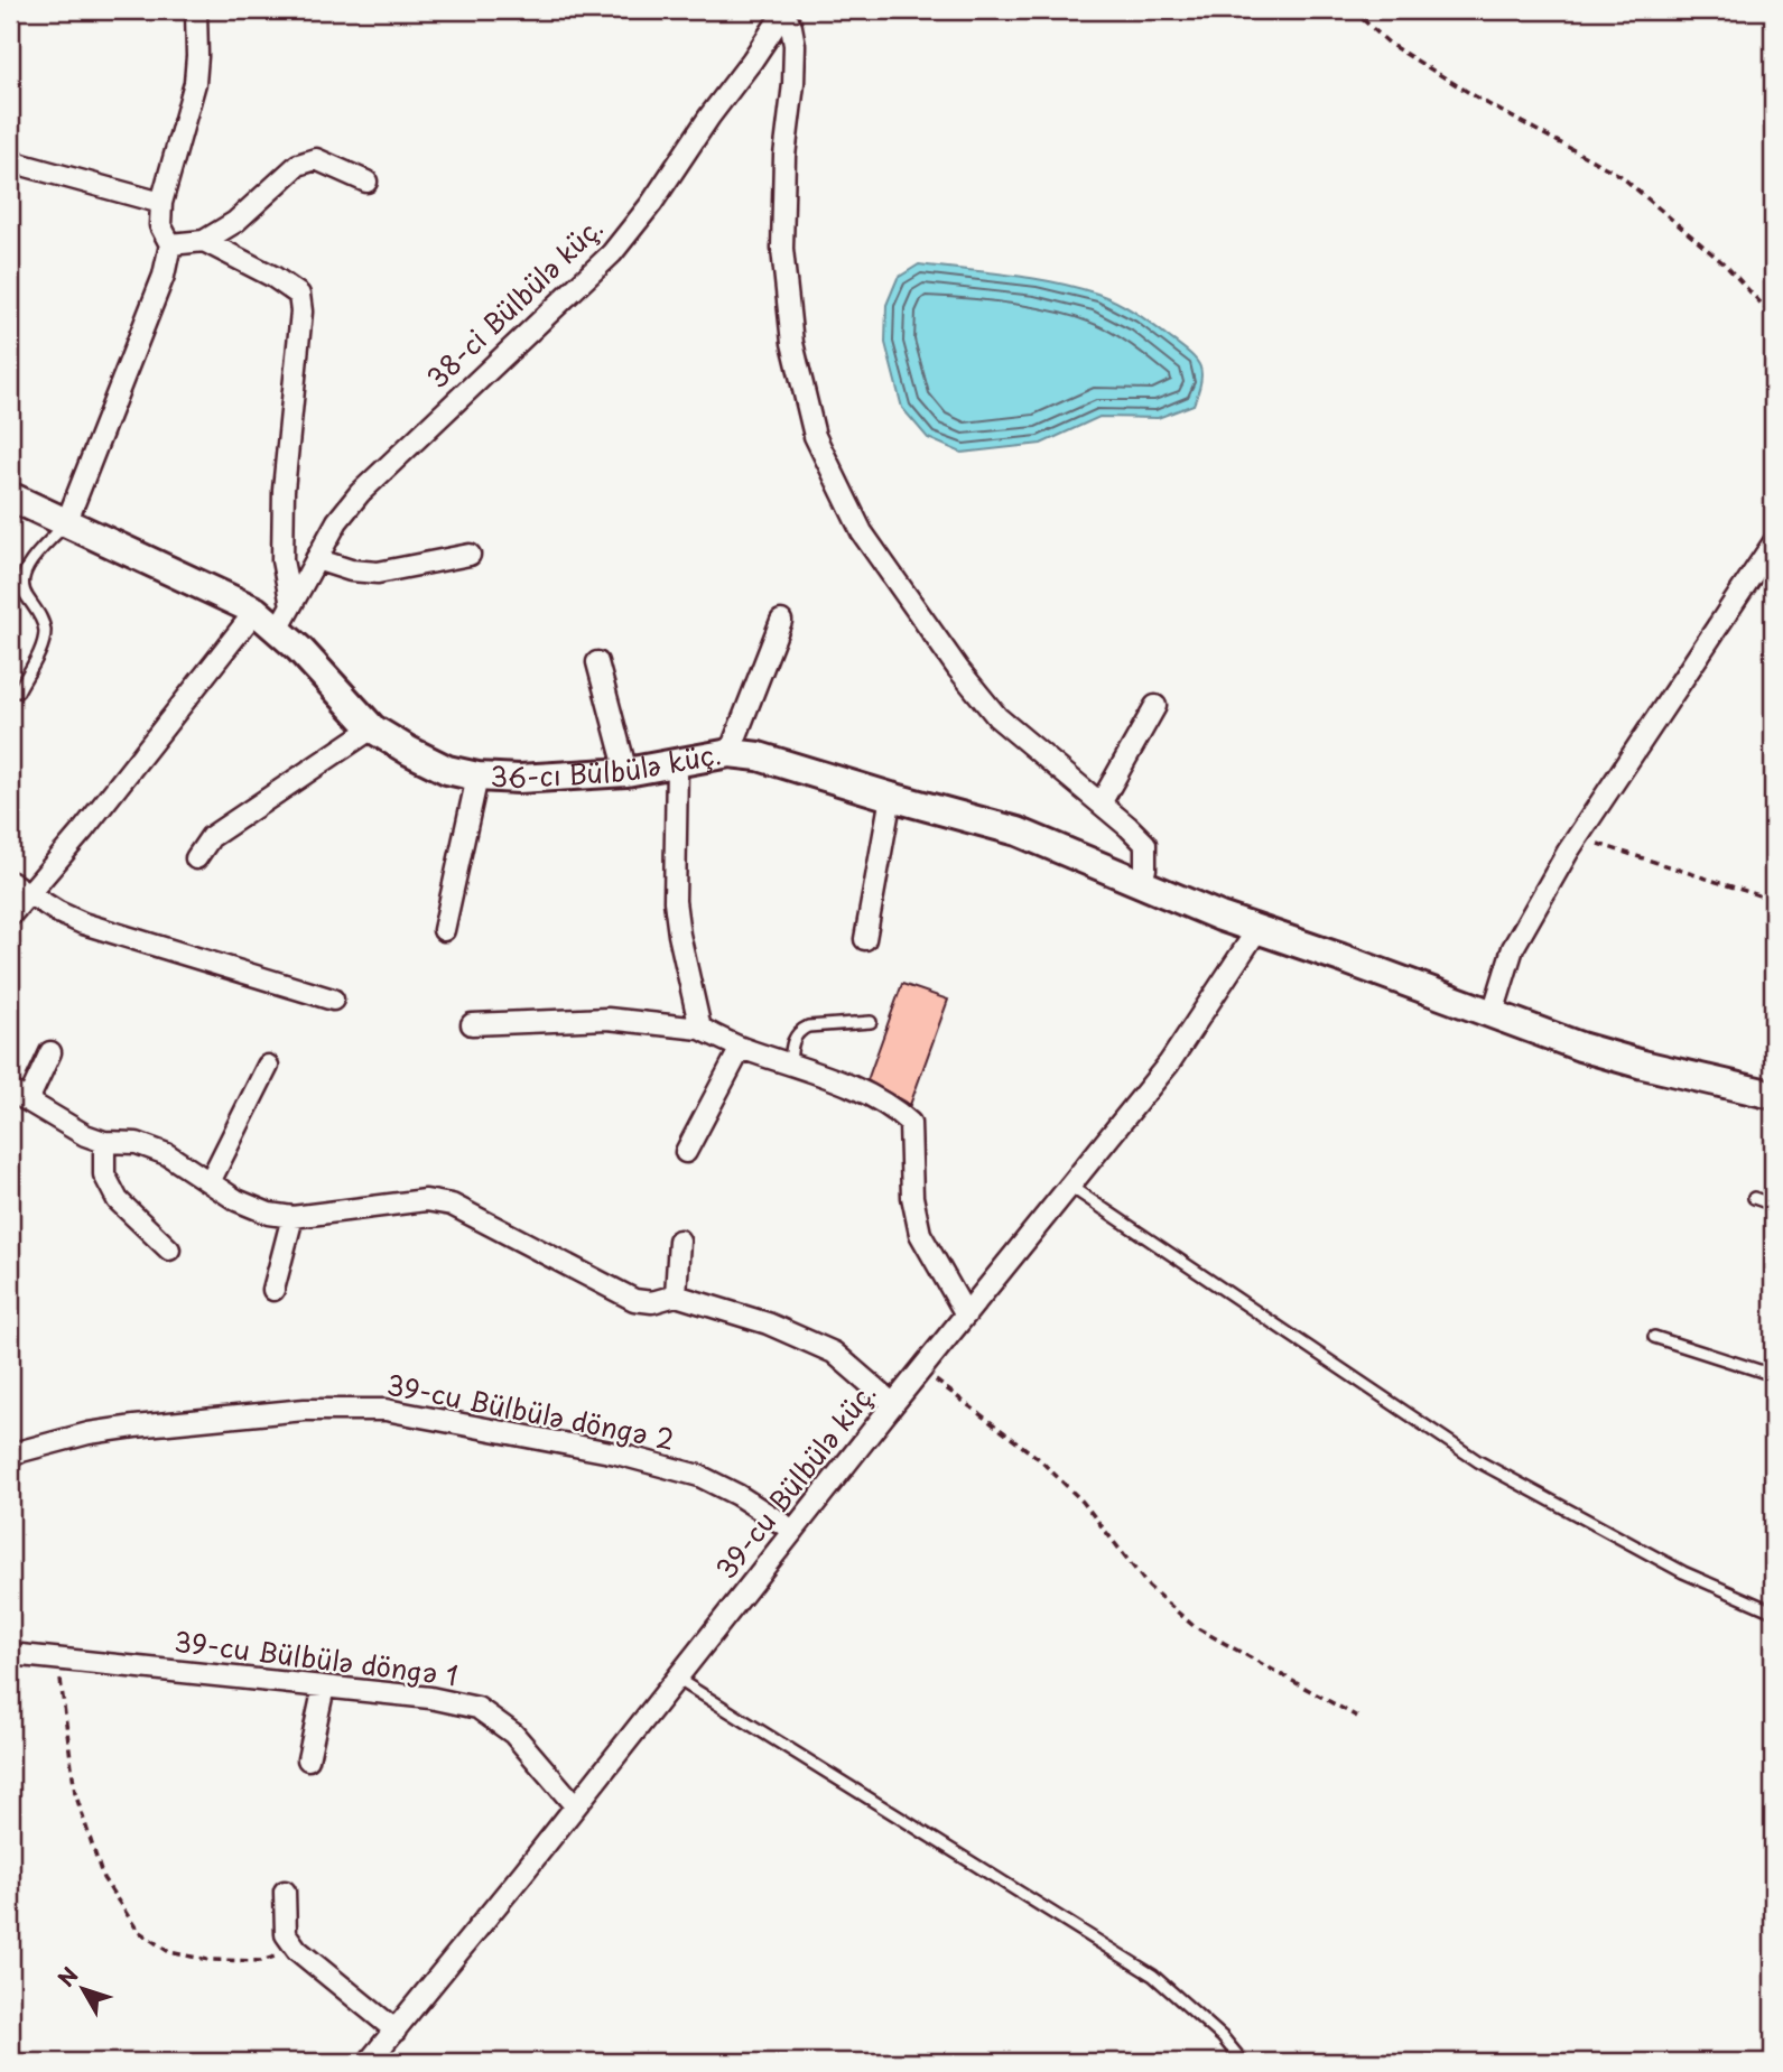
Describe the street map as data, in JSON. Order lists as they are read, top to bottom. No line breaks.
{"streets":{"street":["38-ci Bülbülə küç.","36-cı Bülbülə küç.","39-cu Bülbülə döngə 2","39-cu Bülbülə küç.","39-cu Bülbülə döngə 1"]},"crossings":[["38-ci Bülbülə küç.","36-cı Bülbülə küç."],["36-cı Bülbülə küç.","39-cu Bülbülə küç."],["39-cu Bülbülə döngə 2","39-cu Bülbülə küç."],["39-cu Bülbülə küç.","39-cu Bülbülə döngə 1"]],"north":"top left"}
